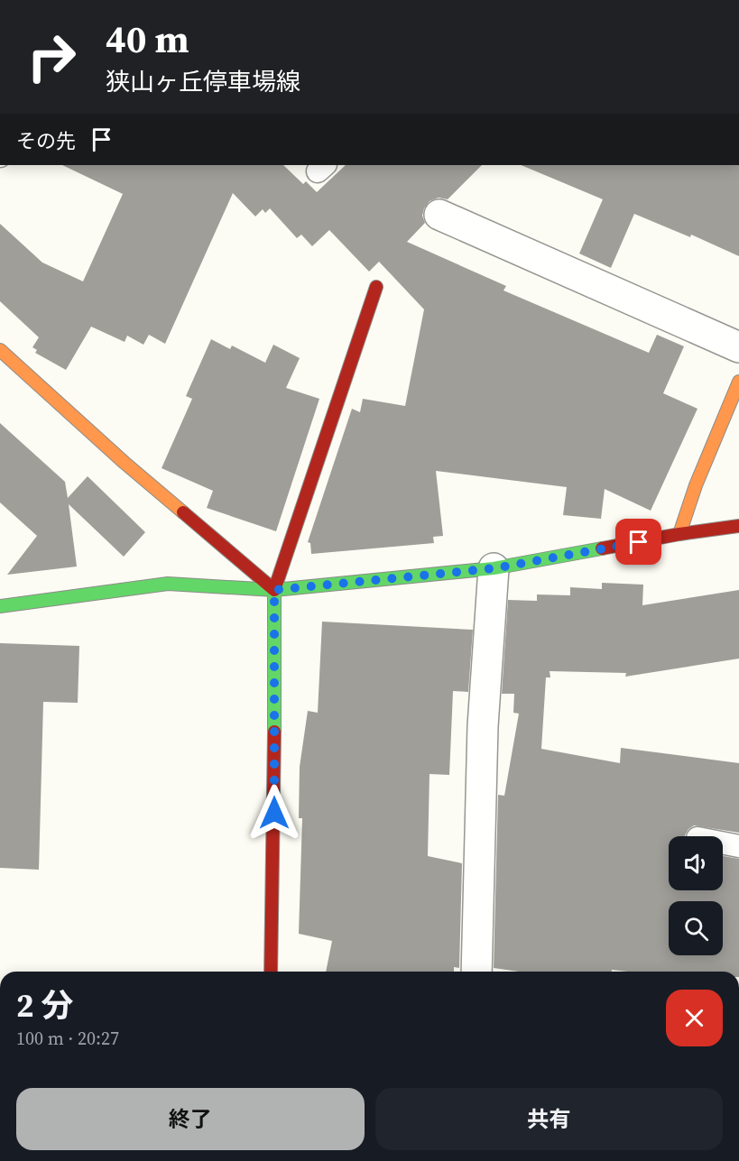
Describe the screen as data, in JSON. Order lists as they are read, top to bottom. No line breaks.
{"page":{"turn":["40 m","狭山ヶ丘停車場線"],"then":"その先","heading":["2 分","100 m · 20:27"],"buttons":["終了","共有"]}}
